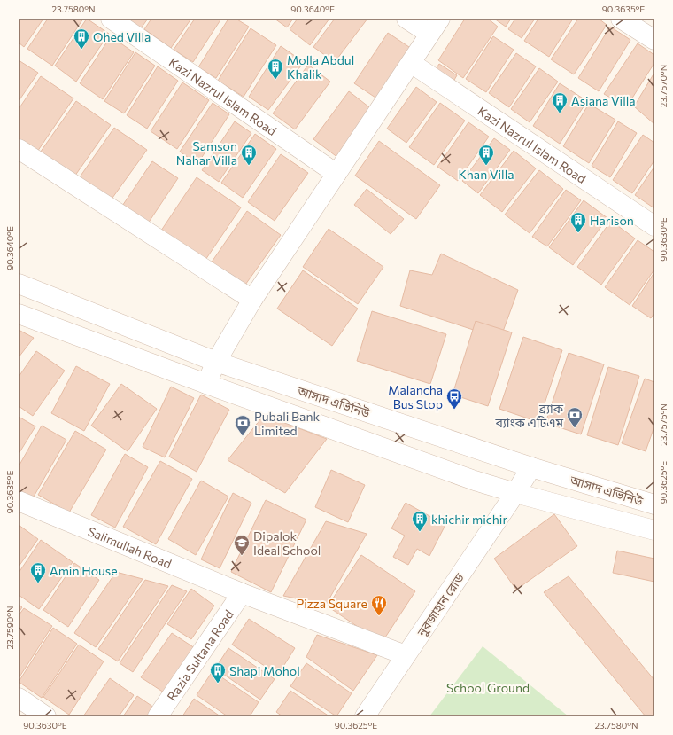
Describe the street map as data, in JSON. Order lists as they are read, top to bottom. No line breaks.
{"streets":{"street":["Kazi Nazrul Islam Road","আসাদ এভিনিউ","Salimullah Road","নুরজাহান রোড","Razia Sultana Road"]},"crossings":[["আসাদ এভিনিউ","নুরজাহান রোড"],["Salimullah Road","নুরজাহান রোড"],["Salimullah Road","Razia Sultana Road"]],"parks":["School Ground"],"places":{"building":["Ohed Villa","Molla Abdul Khalik","Asiana Villa","Samson Nahar Villa","Khan Villa","Harison","khichir michir","Amin House","Shapi Mohol"],"bus stop":["Malancha Bus Stop"],"bank":["ব্র্যাক ব্যাংক এটিএম","Pubali Bank Limited"],"school or university":["Dipalok Ideal School"],"restaurant":["Pizza Square"]},"coordinates":["23.7580°N","90.3640°E","90.3635°E","23.7570°N","90.3630°E","23.7575°N","90.3625°E","23.7590°N"]}
